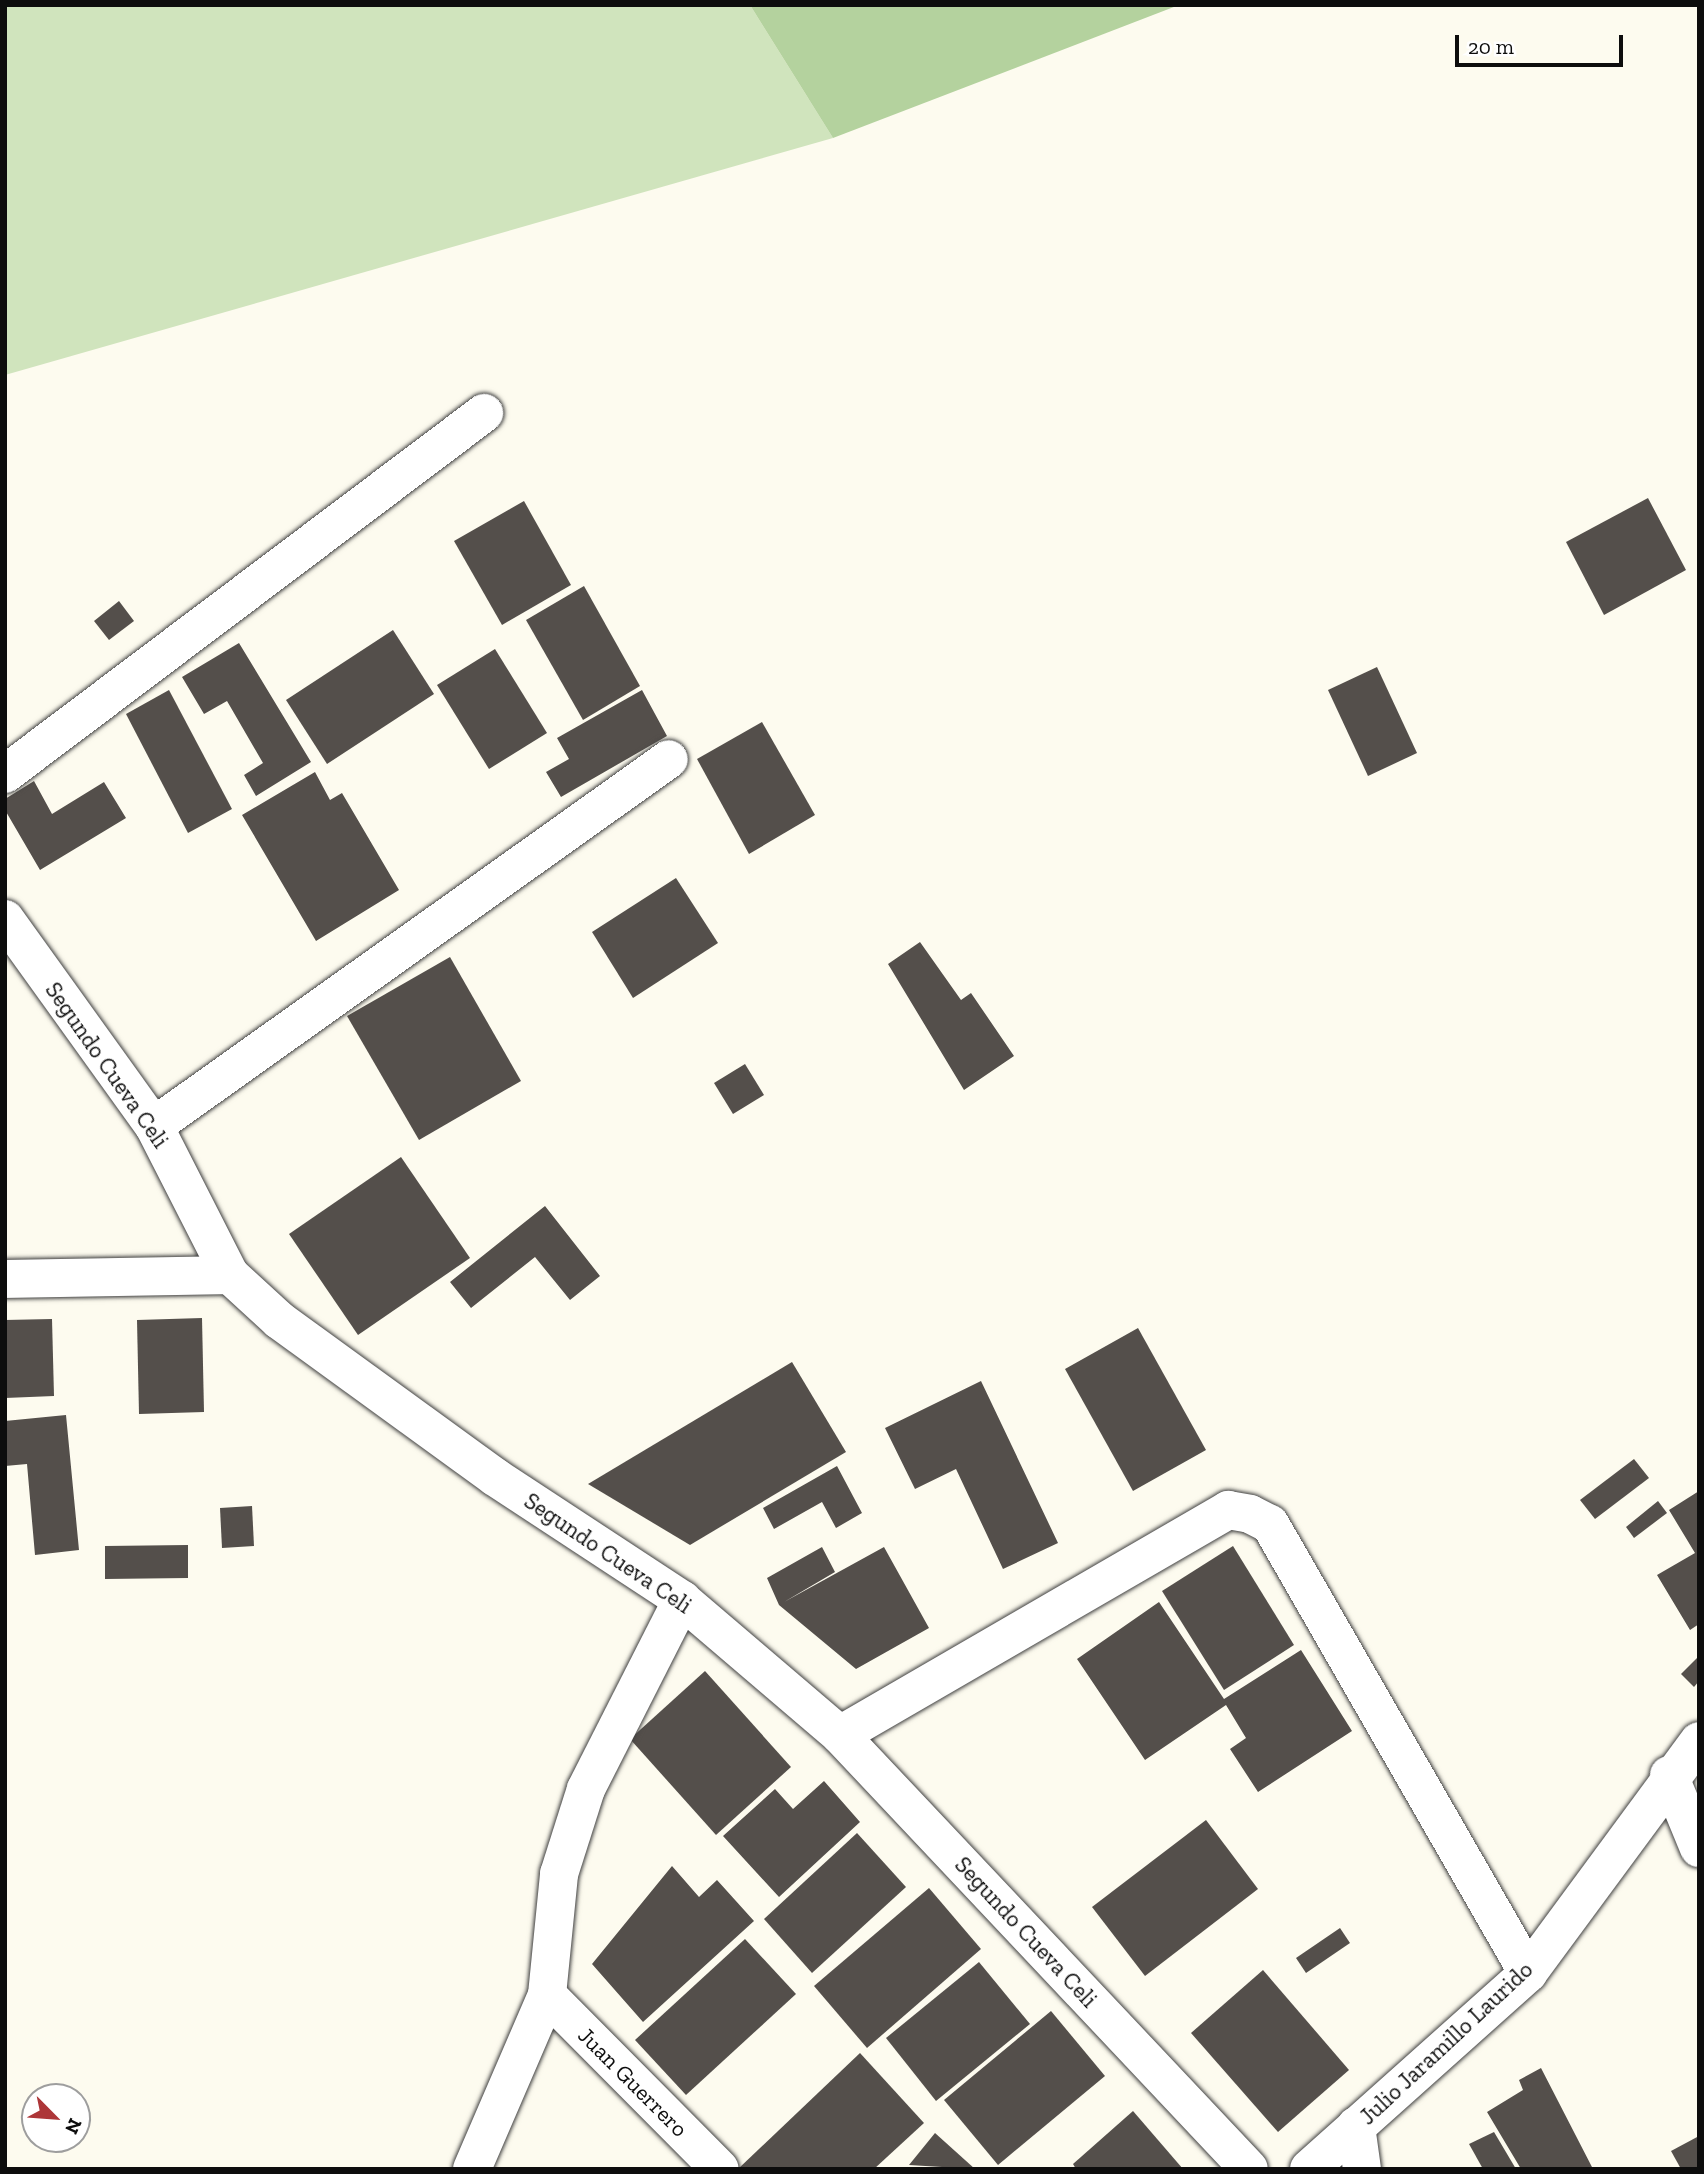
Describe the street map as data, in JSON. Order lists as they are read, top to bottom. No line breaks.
{"streets":{"street":["Segundo Cueva Celi","Julio Jaramillo Laurido","Juan Guerrero"]},"scale_bar":"20 m","north":"bottom right"}
